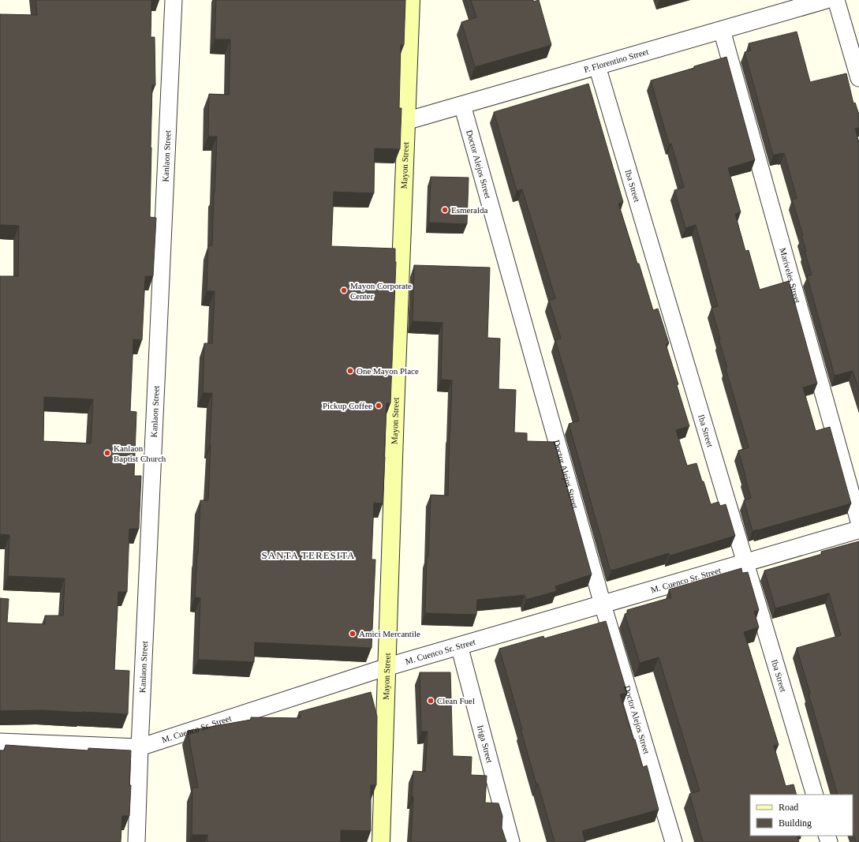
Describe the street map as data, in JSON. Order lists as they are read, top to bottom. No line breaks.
{"streets":{"main road":["Mayon Street"],"street":["P. Florentino Street","Kanlaon Street","Doctor Alejos Street","Iba Street","Mariveles Street","M. Cuenco Sr. Street","Iriga Street"]},"crossings":[["P. Florentino Street","Doctor Alejos Street"],["P. Florentino Street","Mayon Street"],["P. Florentino Street","Iba Street"],["P. Florentino Street","Mariveles Street"],["Kanlaon Street","M. Cuenco Sr. Street"],["Doctor Alejos Street","M. Cuenco Sr. Street"],["Mayon Street","M. Cuenco Sr. Street"],["Iba Street","M. Cuenco Sr. Street"],["M. Cuenco Sr. Street","Iriga Street"]],"districts":["SANTA TERESITA"],"places":["Esmeralda","Mayon Corporate Center","One Mayon Place","Pickup Coffee","Kanlaon Baptist Church","Amici Mercantile","Clean Fuel"],"legend":["Road","Building"]}
